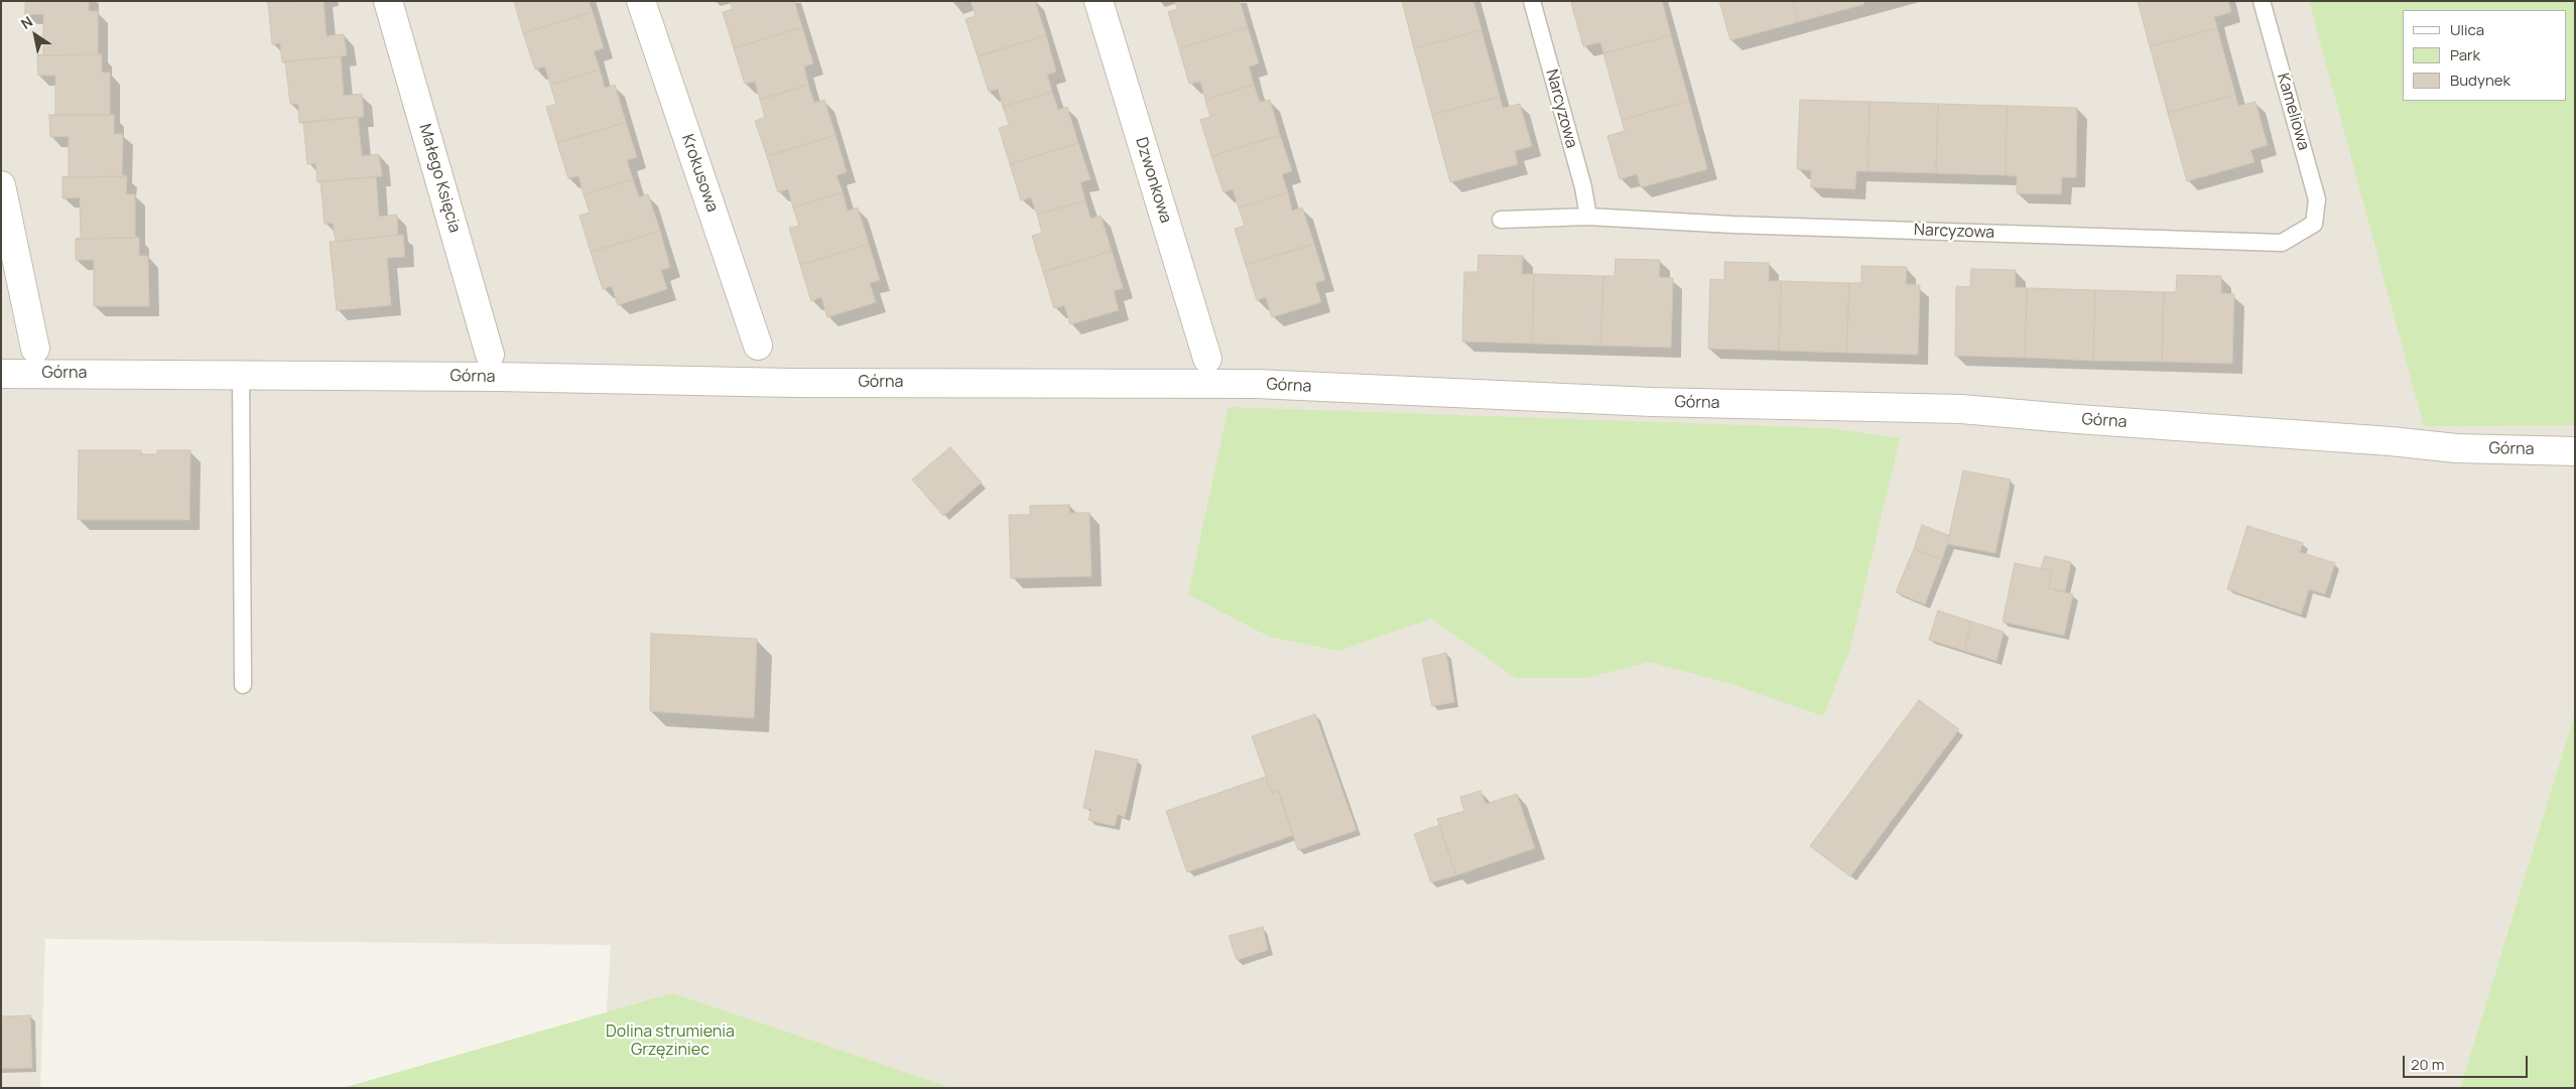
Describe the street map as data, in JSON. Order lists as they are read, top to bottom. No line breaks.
{"streets":{"street":["Krokusowa","Małego Księcia","Dzwonkowa","Górna"],"lane":["Narcyzowa","Kameliowa"]},"crossings":[["Narcyzowa","Kameliowa"]],"parks":["Dolina strumienia Grzęziniec"],"legend":["Ulica","Park","Budynek"],"scale_bar":"20 m","north":"top left"}
